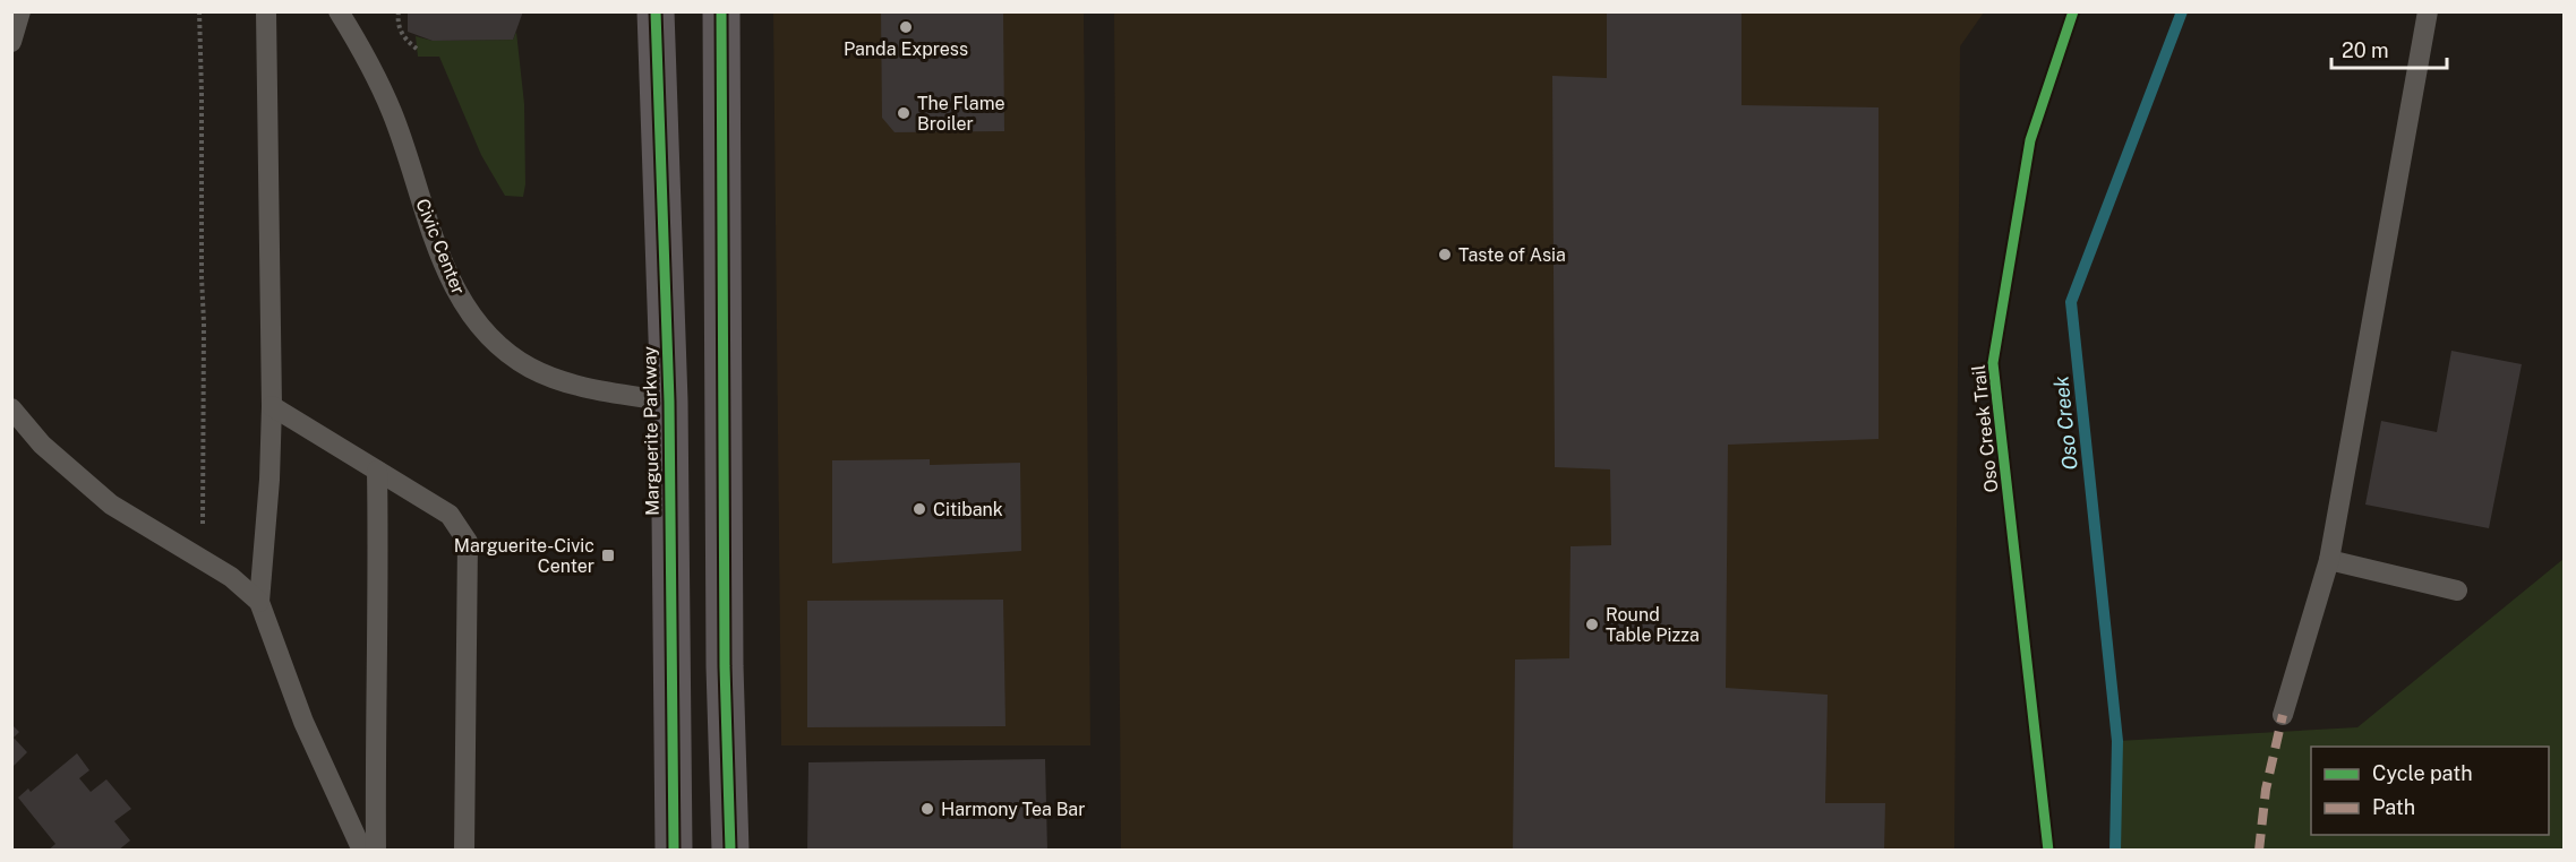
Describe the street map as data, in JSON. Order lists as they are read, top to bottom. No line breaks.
{"streets":{"main road":["Marguerite Parkway"],"lane":["Civic Center"],"cycle path":["Oso Creek Trail"]},"crossings":[["Civic Center","Marguerite Parkway"]],"water":["Oso Creek"],"places":{"other":["Panda Express","The Flame Broiler","Taste of Asia","Citibank","Round Table Pizza","Harmony Tea Bar"],"transit":["Marguerite-Civic Center"]},"legend":["Cycle path","Path"],"scale_bar":"20 m"}
